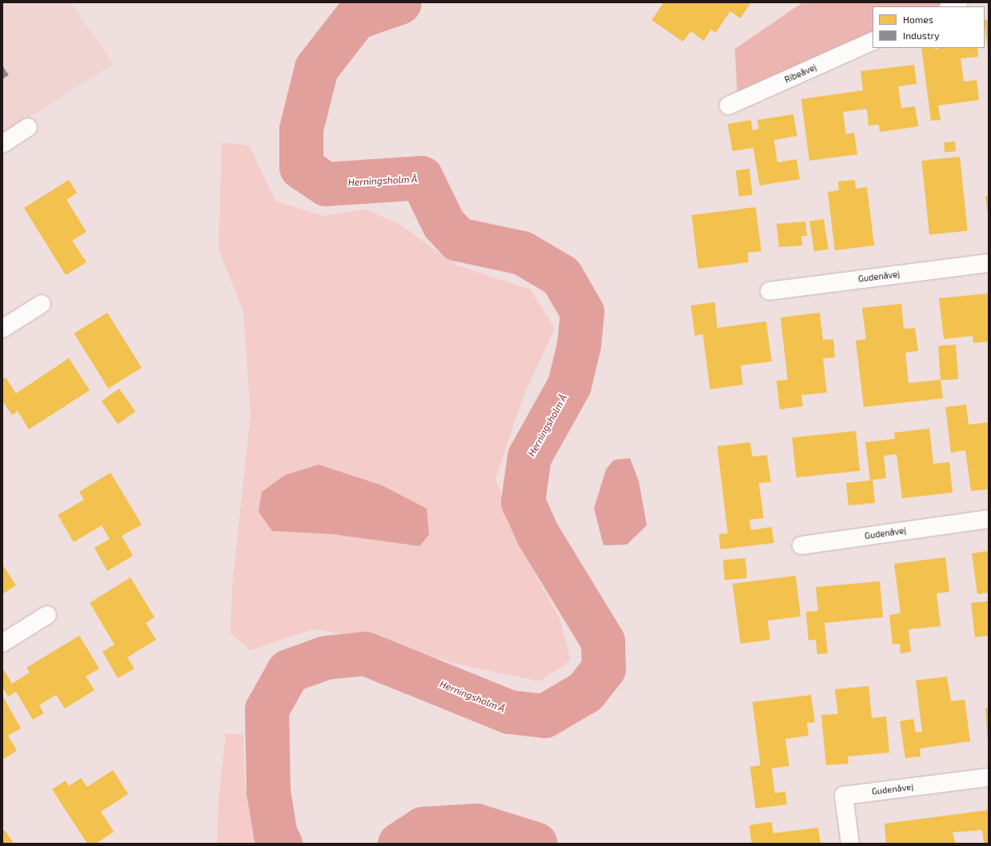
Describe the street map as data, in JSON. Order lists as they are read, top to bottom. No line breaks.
{"streets":{"street":["Ribeåvej","Gudenåvej"]},"water":["Herningsholm Å"],"legend":["Homes","Industry"]}
